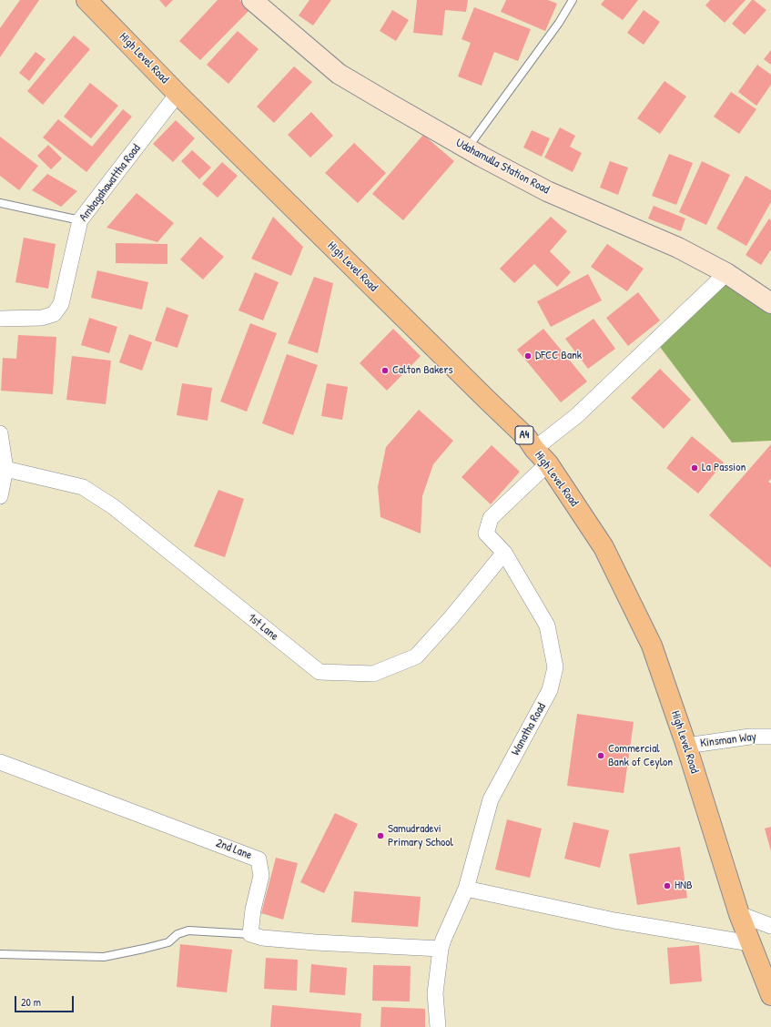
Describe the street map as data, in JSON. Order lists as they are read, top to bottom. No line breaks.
{"streets":{"highway":["High Level Road","A4"],"street":["Udahamulla Station Road","Ambagahawattha Road","1st Lane","Wanatha Road","Kinsman Way","2nd Lane"]},"crossings":[["High Level Road","Ambagahawattha Road"],["High Level Road","Wanatha Road"],["High Level Road","Kinsman Way"],["1st Lane","Wanatha Road"]],"places":["DFCC Bank","Calton Bakers","La Passion","Commercial Bank of Ceylon","Samudradevi Primary School","HNB"],"scale_bar":"20 m"}
